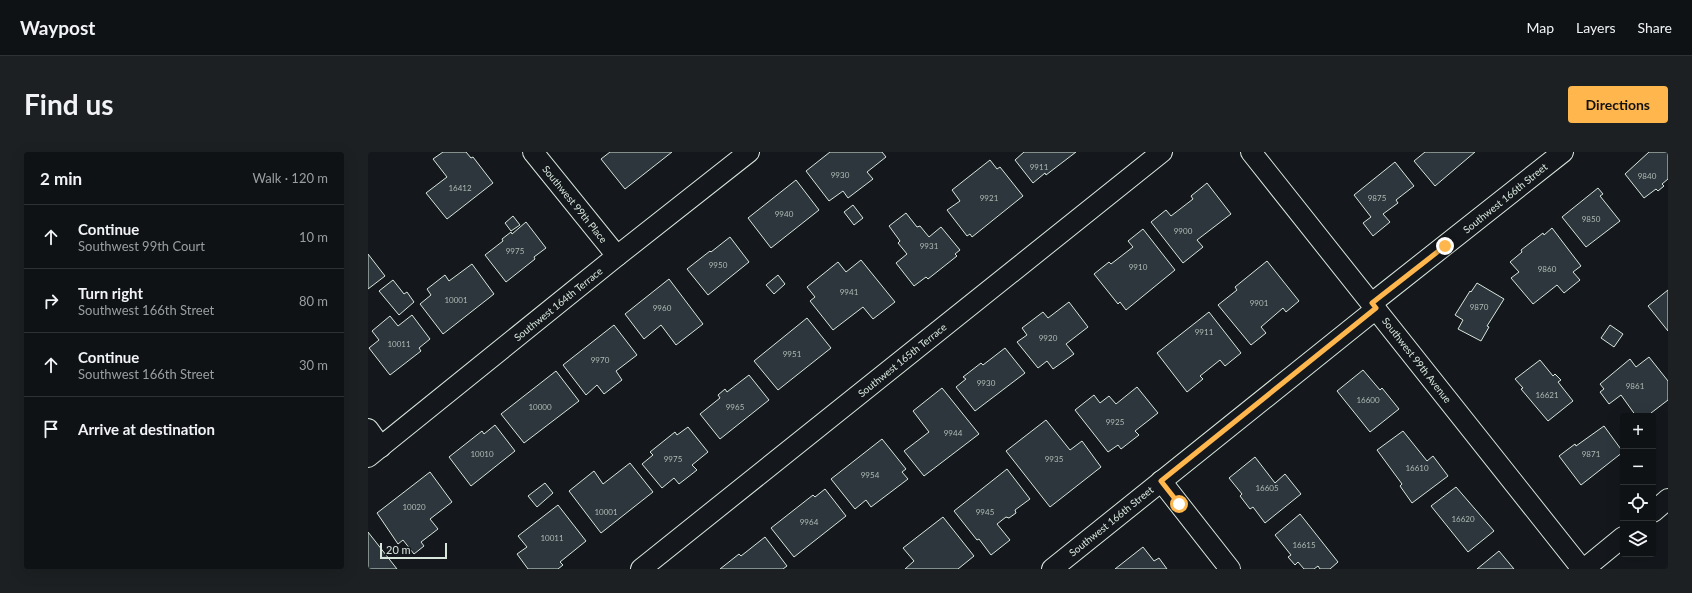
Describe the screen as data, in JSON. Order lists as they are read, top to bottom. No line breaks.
{"streets":{"street":["Southwest 166th Street","Southwest 99th Place","Southwest 164th Terrace","Southwest 165th Terrace","Southwest 99th Avenue"]},"crossings":[["Southwest 166th Street","Southwest 99th Avenue"],["Southwest 99th Place","Southwest 164th Terrace"]],"house_numbers":["9911","9930","9840","16412","9921","9875","9940","9850","9900","9931","9975","9950","9910","9860","9941","10001","9901","9870","9960","9911","9920","10011","9951","9970","9930","9861","16621","16600","10000","9965","9925","9944","10010","9871","9975","9935","16610","9954","16605","10020","10001","9945","16620","9964","10011","16615"],"scale_bar":"20 m","page":{"header":"Waypost","nav":["Map","Layers","Share"],"buttons":"Directions","title":"Find us","heading":["2 min","Walk · 120 m"],"list":[["Continue","Southwest 99th Court","10 m"],["Turn right","Southwest 166th Street","80 m"],["Continue","Southwest 166th Street","30 m"],"Arrive at destination"],"map_buttons":["+","−"],"scale":"20 m"}}
